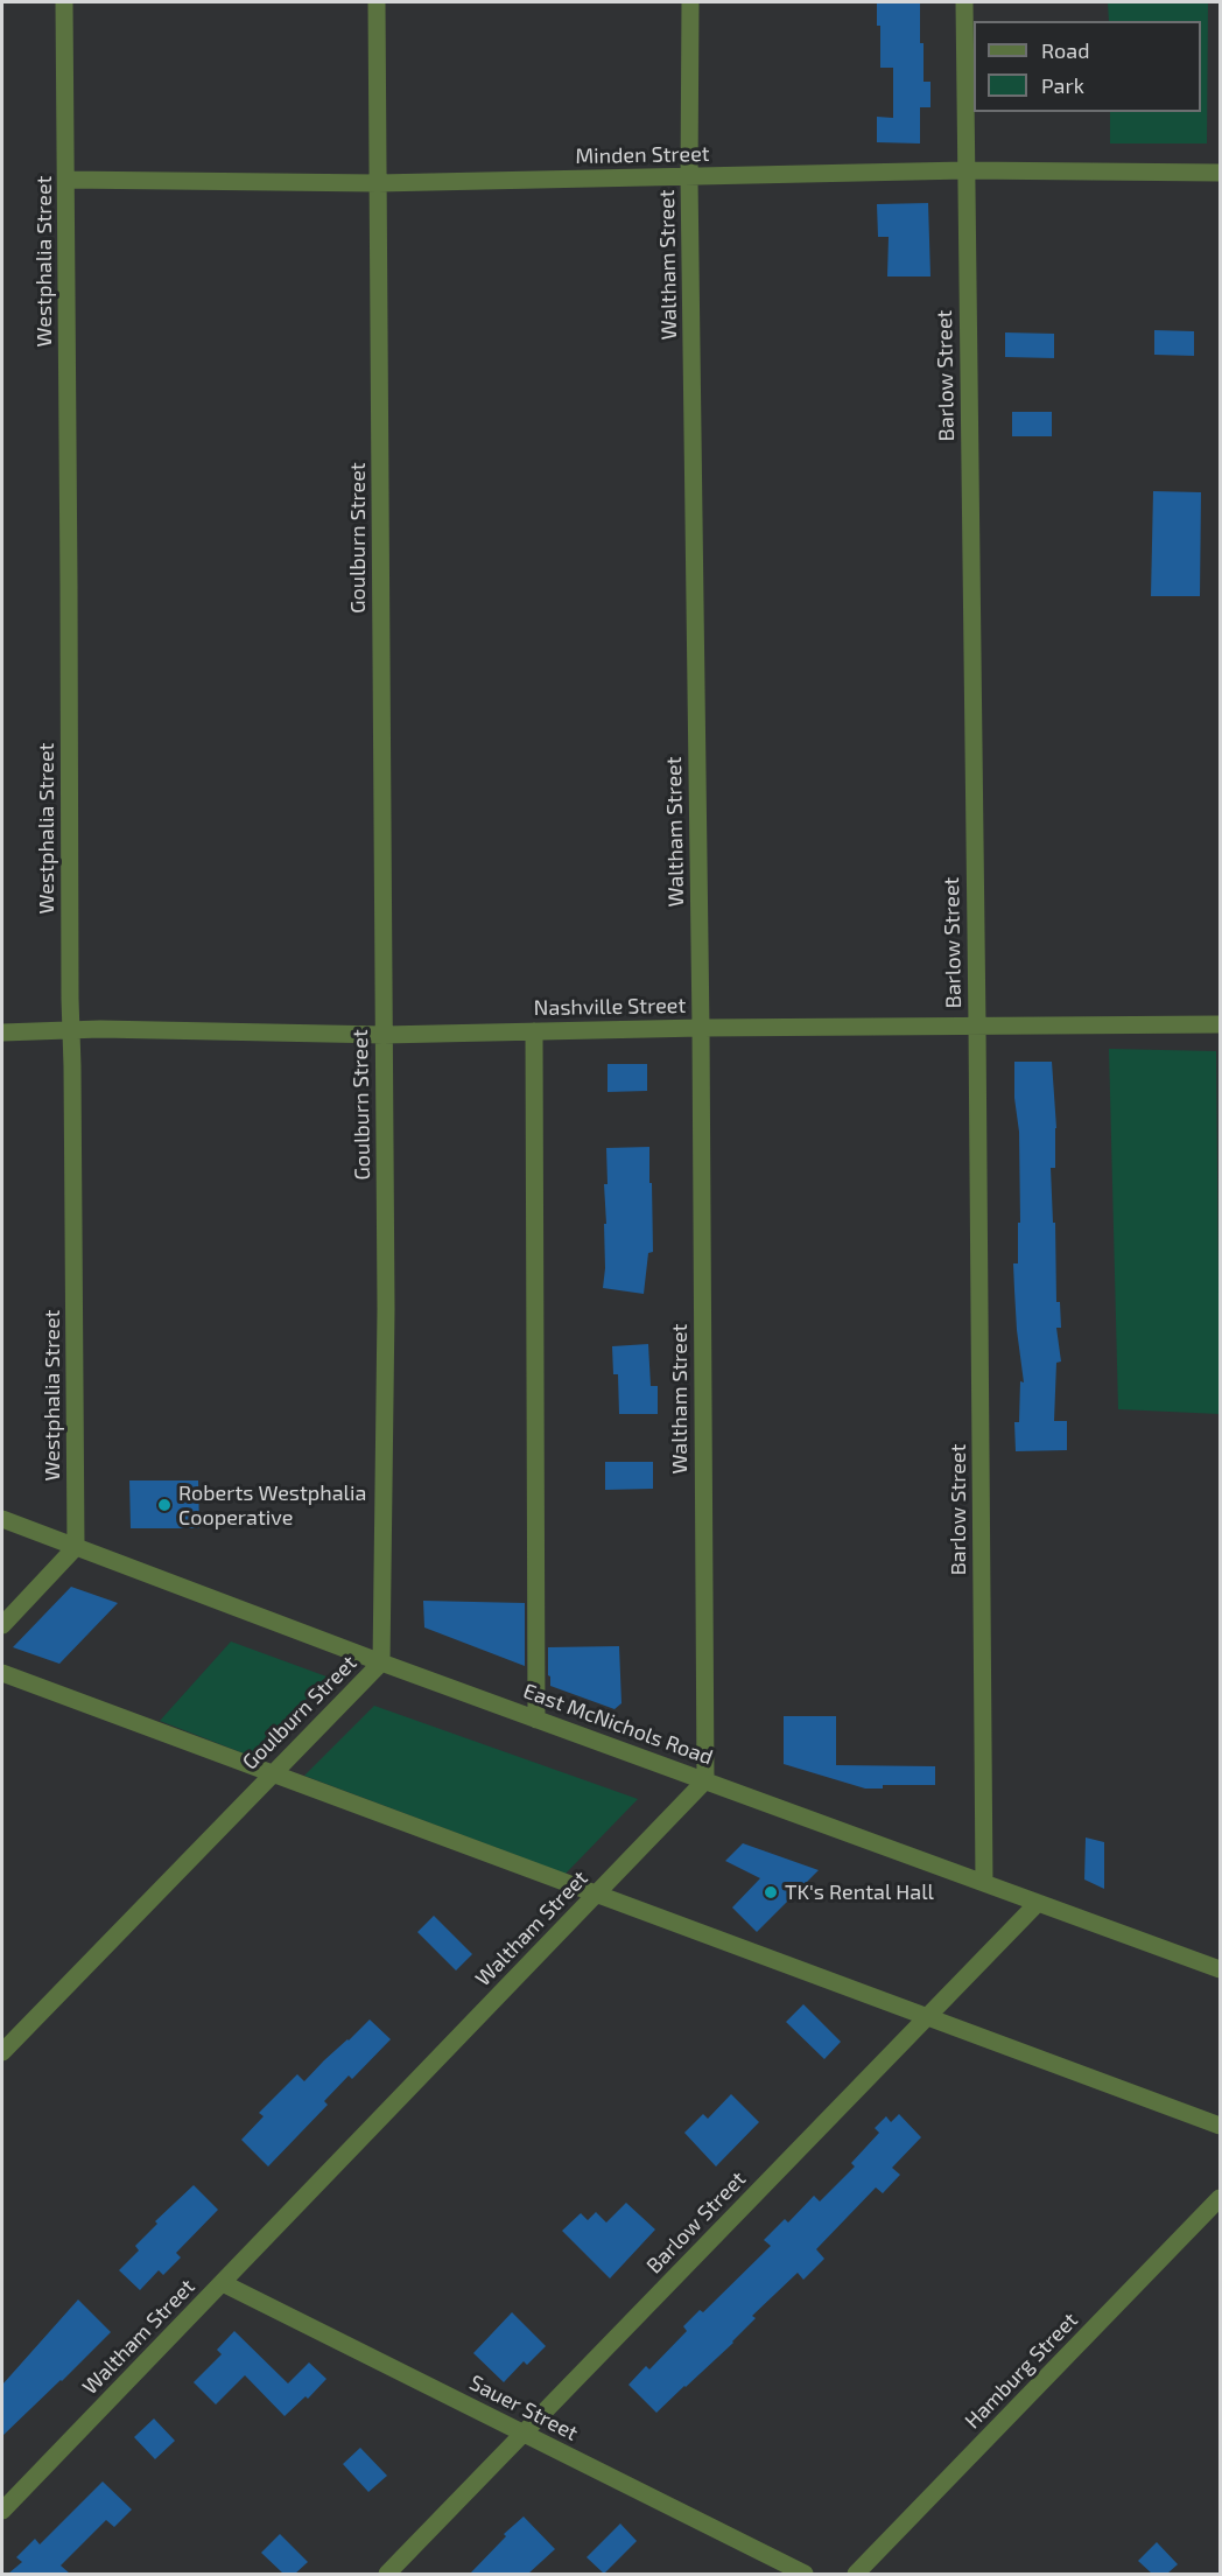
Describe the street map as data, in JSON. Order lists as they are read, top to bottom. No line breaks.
{"streets":{"street":["Minden Street","Westphalia Street","Waltham Street","Barlow Street","Goulburn Street","Nashville Street","East McNichols Road","Hamburg Street","Sauer Street"]},"crossings":[["Minden Street","Westphalia Street"],["Minden Street","Waltham Street"],["Minden Street","Barlow Street"],["Minden Street","Goulburn Street"],["Westphalia Street","Nashville Street"],["Westphalia Street","East McNichols Road"],["Waltham Street","Nashville Street"],["Waltham Street","East McNichols Road"],["Waltham Street","Sauer Street"],["Barlow Street","Nashville Street"],["Barlow Street","East McNichols Road"],["Barlow Street","Sauer Street"],["Goulburn Street","Nashville Street"],["Goulburn Street","East McNichols Road"]],"places":["Roberts Westphalia Cooperative","TK's Rental Hall"],"legend":["Road","Park"]}
